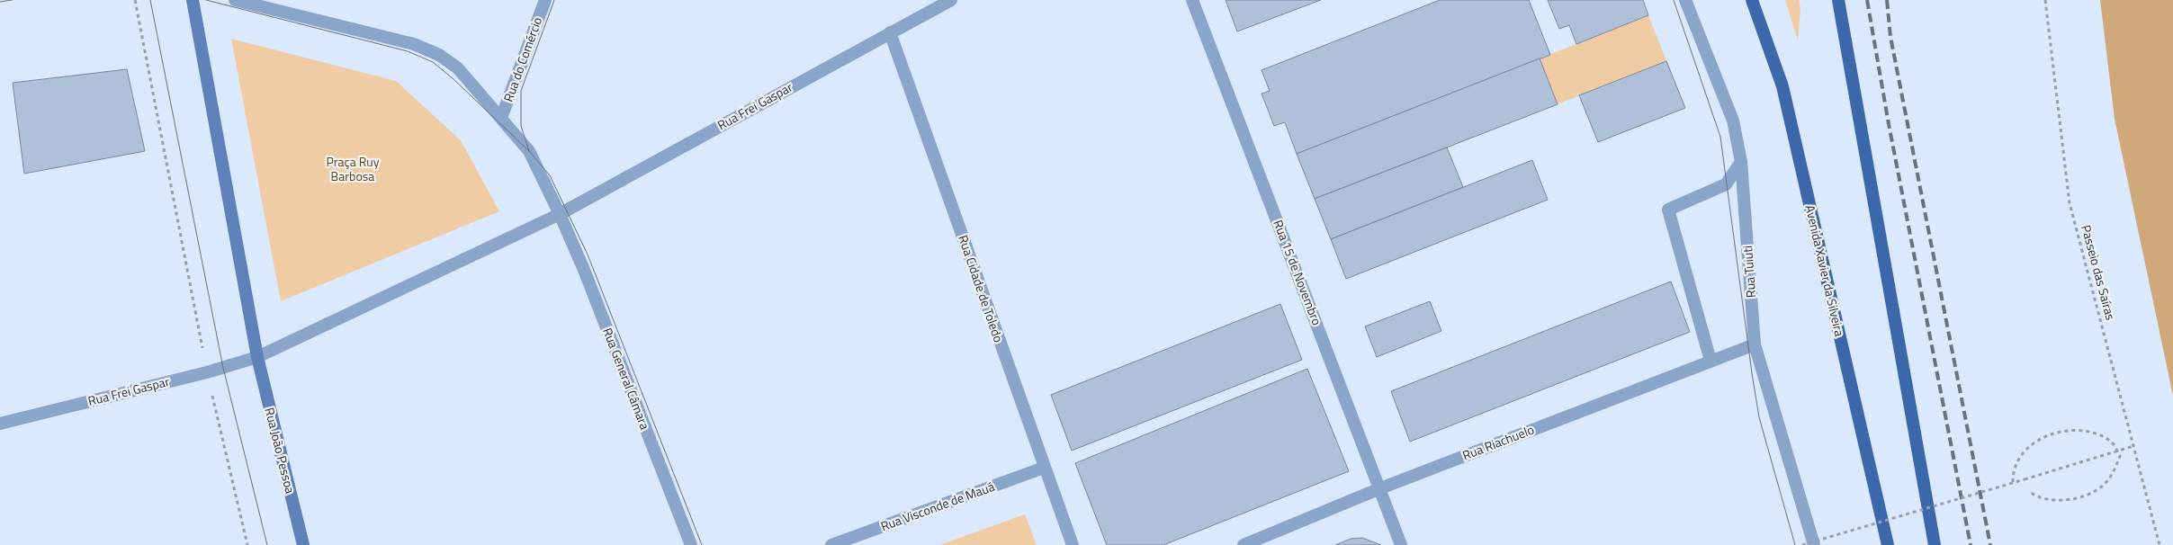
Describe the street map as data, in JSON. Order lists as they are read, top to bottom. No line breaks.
{"streets":{"main road":["Avenida Xavier da Silveira","Rua João Pessoa"],"street":["Rua do Comércio","Rua Frei Gaspar","Rua Tuiuti","Rua 15 de Novembro","Rua Cidade de Toledo","Rua General Câmara","Rua Riachuelo","Rua Visconde de Mauá"],"path":["Passeio das Saíras"]},"crossings":[["Rua Frei Gaspar","Rua Cidade de Toledo"],["Rua Frei Gaspar","Rua General Câmara"],["Rua Frei Gaspar","Rua João Pessoa"],["Rua Tuiuti","Rua Riachuelo"],["Rua 15 de Novembro","Rua Riachuelo"],["Rua Cidade de Toledo","Rua Visconde de Mauá"]],"parks":["Praça Ruy Barbosa"]}
